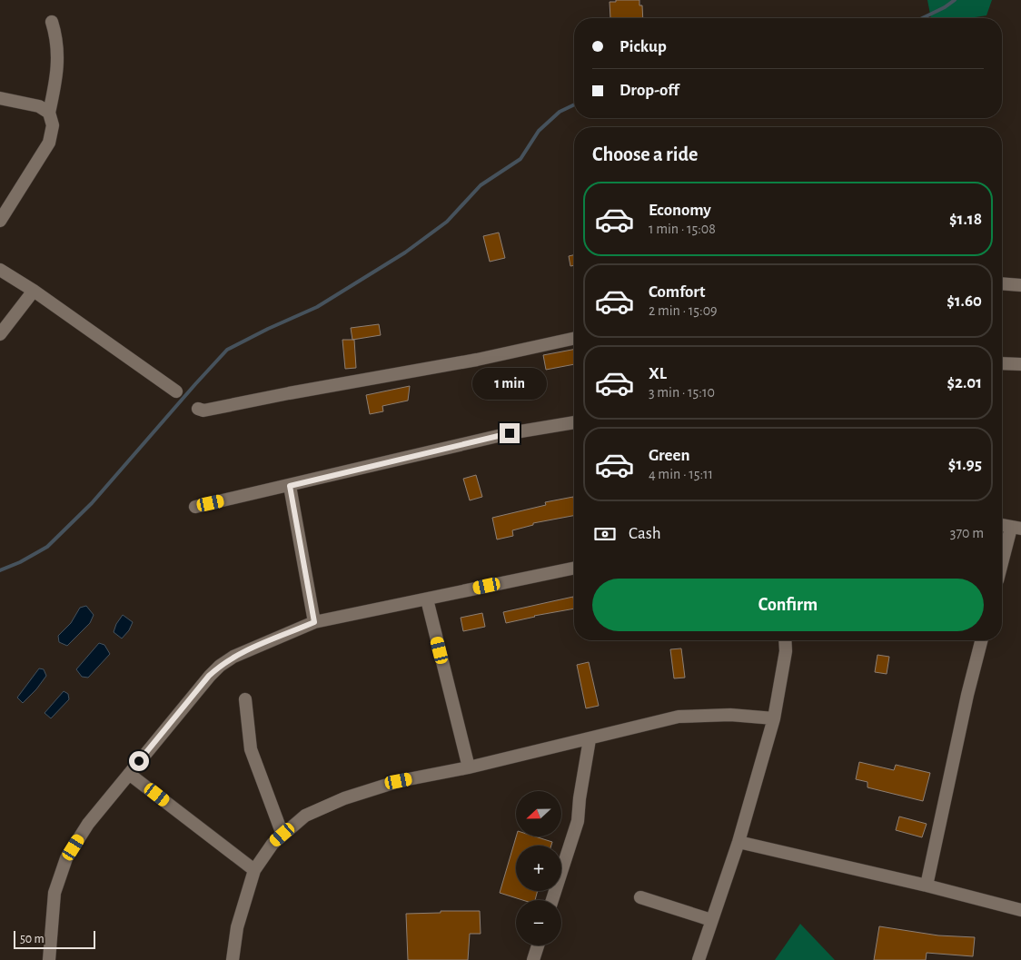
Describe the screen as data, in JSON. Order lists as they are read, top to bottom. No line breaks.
{"scale_bar":"50 m","north":"left","page":{"banner":["Pickup","Drop-off"],"heading":"Choose a ride","list":[{"name":"Economy","note":"1 min · 15:08","value":"$1.18"},{"name":"Comfort","note":"2 min · 15:09","value":"$1.60"},{"name":"XL","note":"3 min · 15:10","value":"$2.01"},{"name":"Green","note":"4 min · 15:11","value":"$1.95"}],"bubble":"1 min","pay":["Cash","370 m"],"buttons":"Confirm","map_buttons":["+","−"],"scale":"50 m"}}
